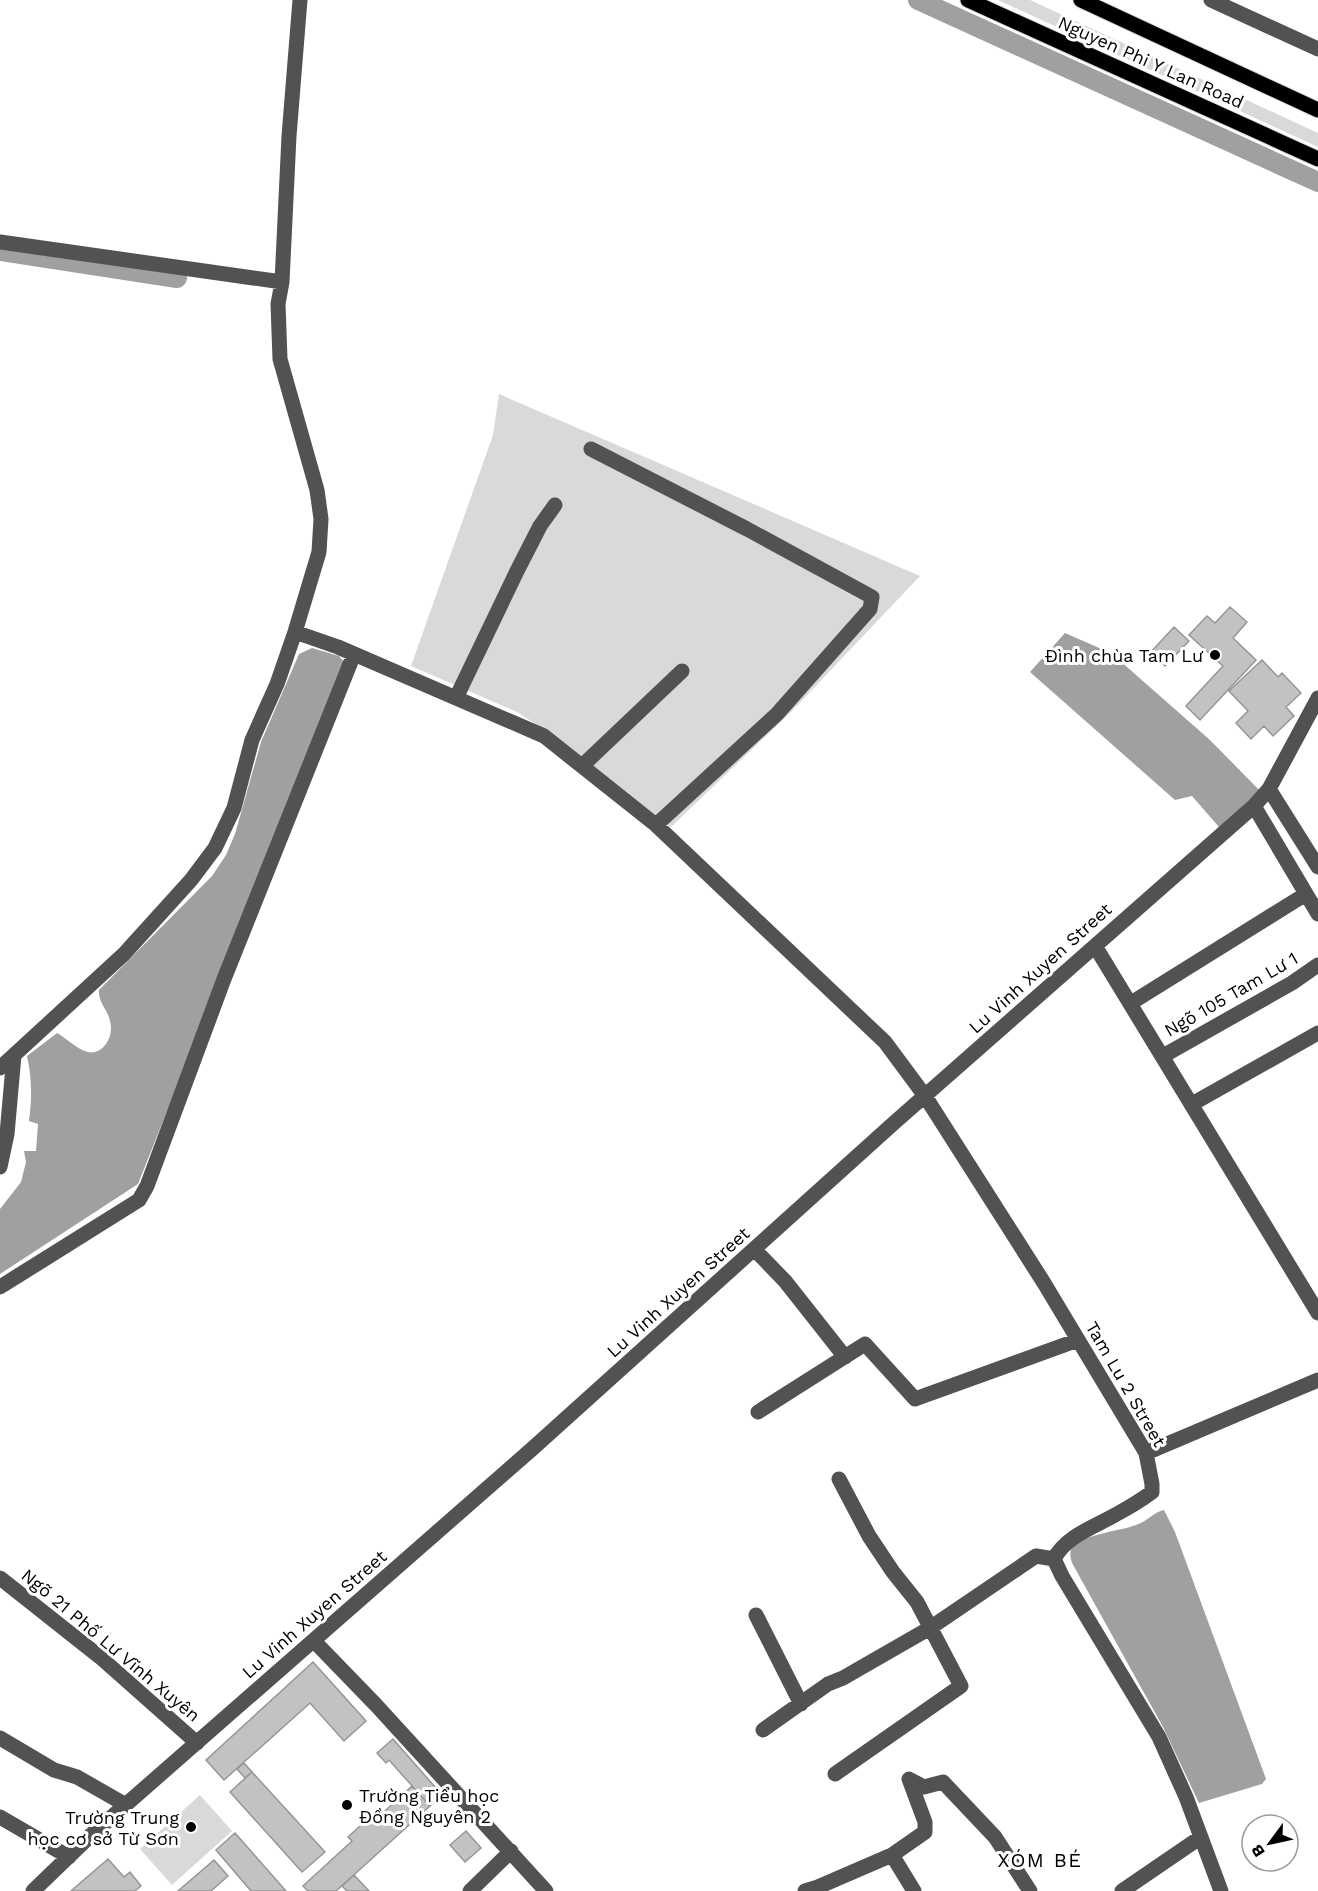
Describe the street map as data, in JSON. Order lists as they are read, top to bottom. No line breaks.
{"streets":{"main road":["Nguyen Phi Y Lan Road"],"street":["Lu Vinh Xuyen Street","Ngõ 105 Tam Lư 1","Tam Lu 2 Street","Ngõ 21 Phố Lư Vĩnh Xuyên"]},"crossings":[["Lu Vinh Xuyen Street","Tam Lu 2 Street"],["Lu Vinh Xuyen Street","Ngõ 21 Phố Lư Vĩnh Xuyên"]],"districts":["XÓM BÉ"],"places":["Đình chùa Tam Lư","Trường Tiểu học Đồng Nguyên 2","Trường Trung học cơ sở Từ Sơn"],"north":"bottom left"}
